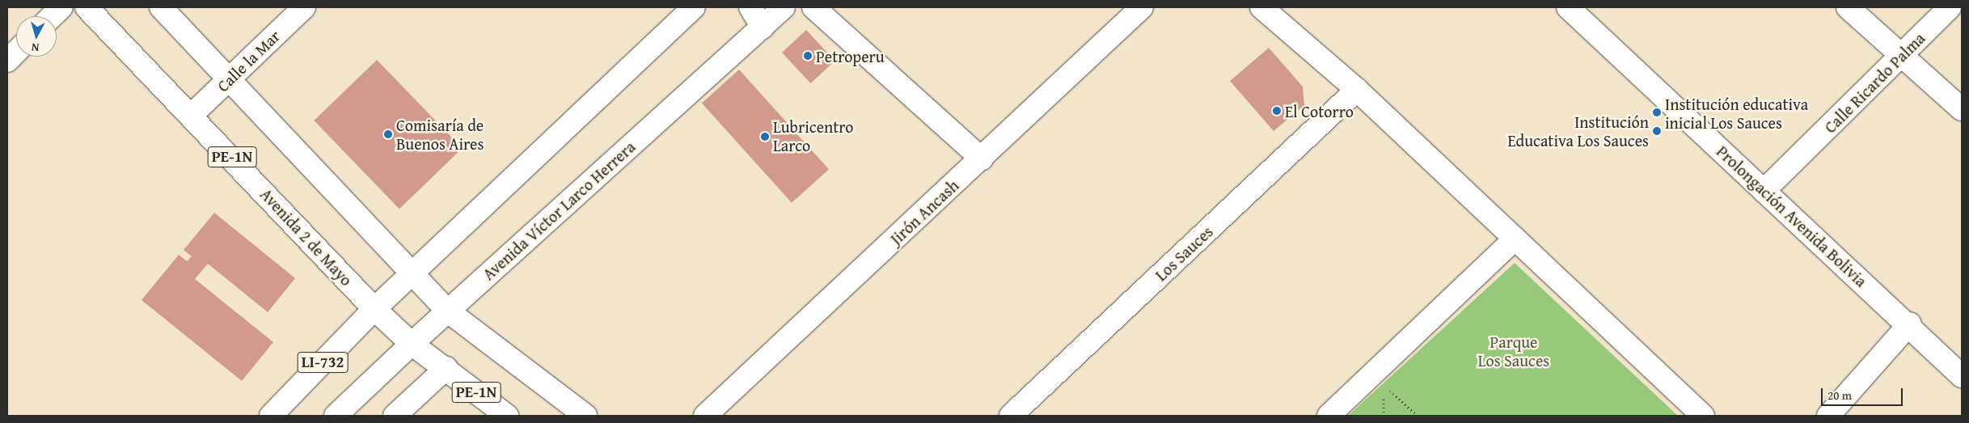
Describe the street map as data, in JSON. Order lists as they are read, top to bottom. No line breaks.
{"streets":{"main road":["Calle la Mar","Calle Ricardo Palma","PE-1N","Avenida Víctor Larco Herrera","Jirón Ancash","Prolongación Avenida Bolivia","Avenida 2 de Mayo","Los Sauces","LI-732"]},"crossings":[["Calle la Mar","Avenida 2 de Mayo"],["Calle Ricardo Palma","Prolongación Avenida Bolivia"],["Avenida Víctor Larco Herrera","Avenida 2 de Mayo"],["Avenida 2 de Mayo","LI-732"]],"parks":["Parque Los Sauces"],"places":["Petroperu","El Cotorro","Institución educativa inicial Los Sauces","Institución Educativa Los Sauces","Comisaría de Buenos Aires","Lubricentro Larco"],"scale_bar":"20 m","north":"bottom"}
